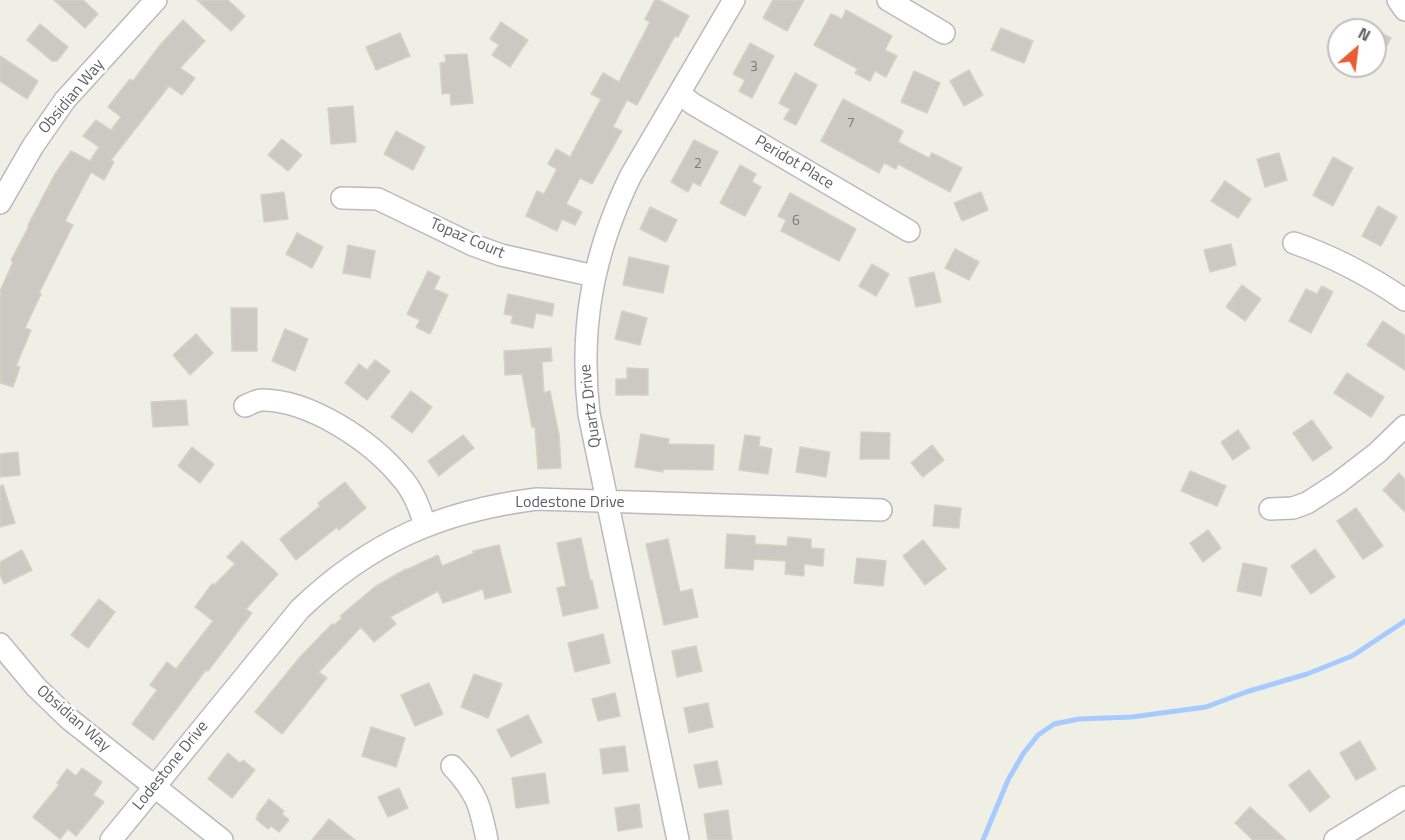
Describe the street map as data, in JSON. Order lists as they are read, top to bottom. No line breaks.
{"streets":{"street":["Obsidian Way","Peridot Place","Topaz Court","Quartz Drive","Lodestone Drive"]},"crossings":[["Obsidian Way","Lodestone Drive"],["Peridot Place","Quartz Drive"],["Topaz Court","Quartz Drive"],["Quartz Drive","Lodestone Drive"]],"house_numbers":["3","7","2","6"],"north":"top right"}
